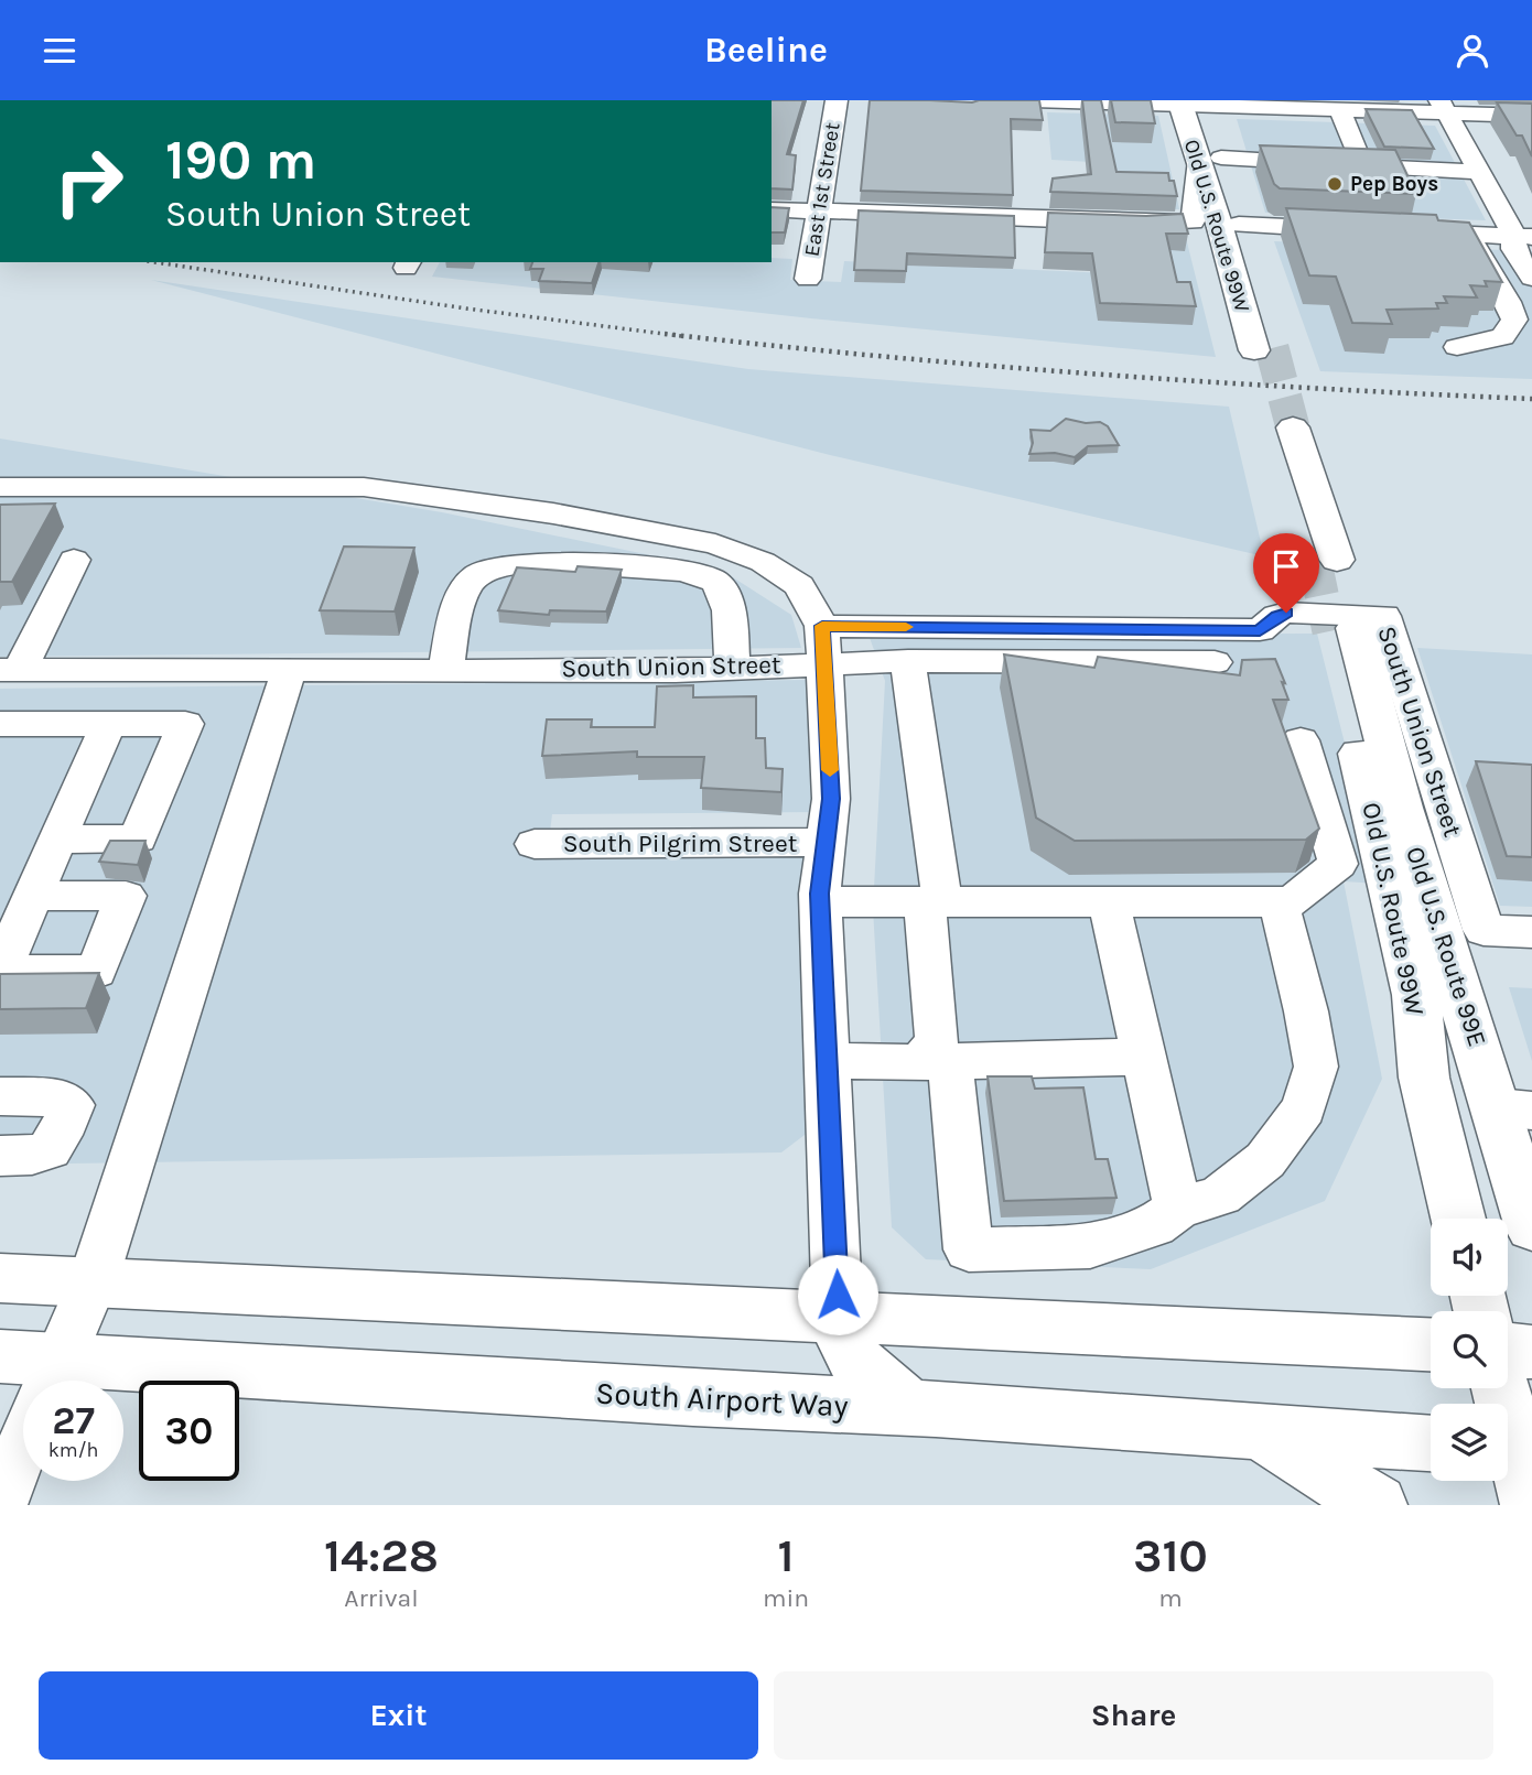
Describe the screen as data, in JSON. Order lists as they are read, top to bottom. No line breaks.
{"streets":{"main road":["Old U.S. Route 99W","Old U.S. Route 99E","South Airport Way"],"street":["East 1st Street","South Union Street","South Pilgrim Street"]},"crossings":[["Old U.S. Route 99W","Old U.S. Route 99E"]],"places":["Pep Boys"],"page":{"header":"Beeline","turn":["190 m","South Union Street"],"speed":"27 km/h","limit":"30","eta":["14:28","Arrival","1","min","310","m"],"buttons":["Exit","Share"]}}
